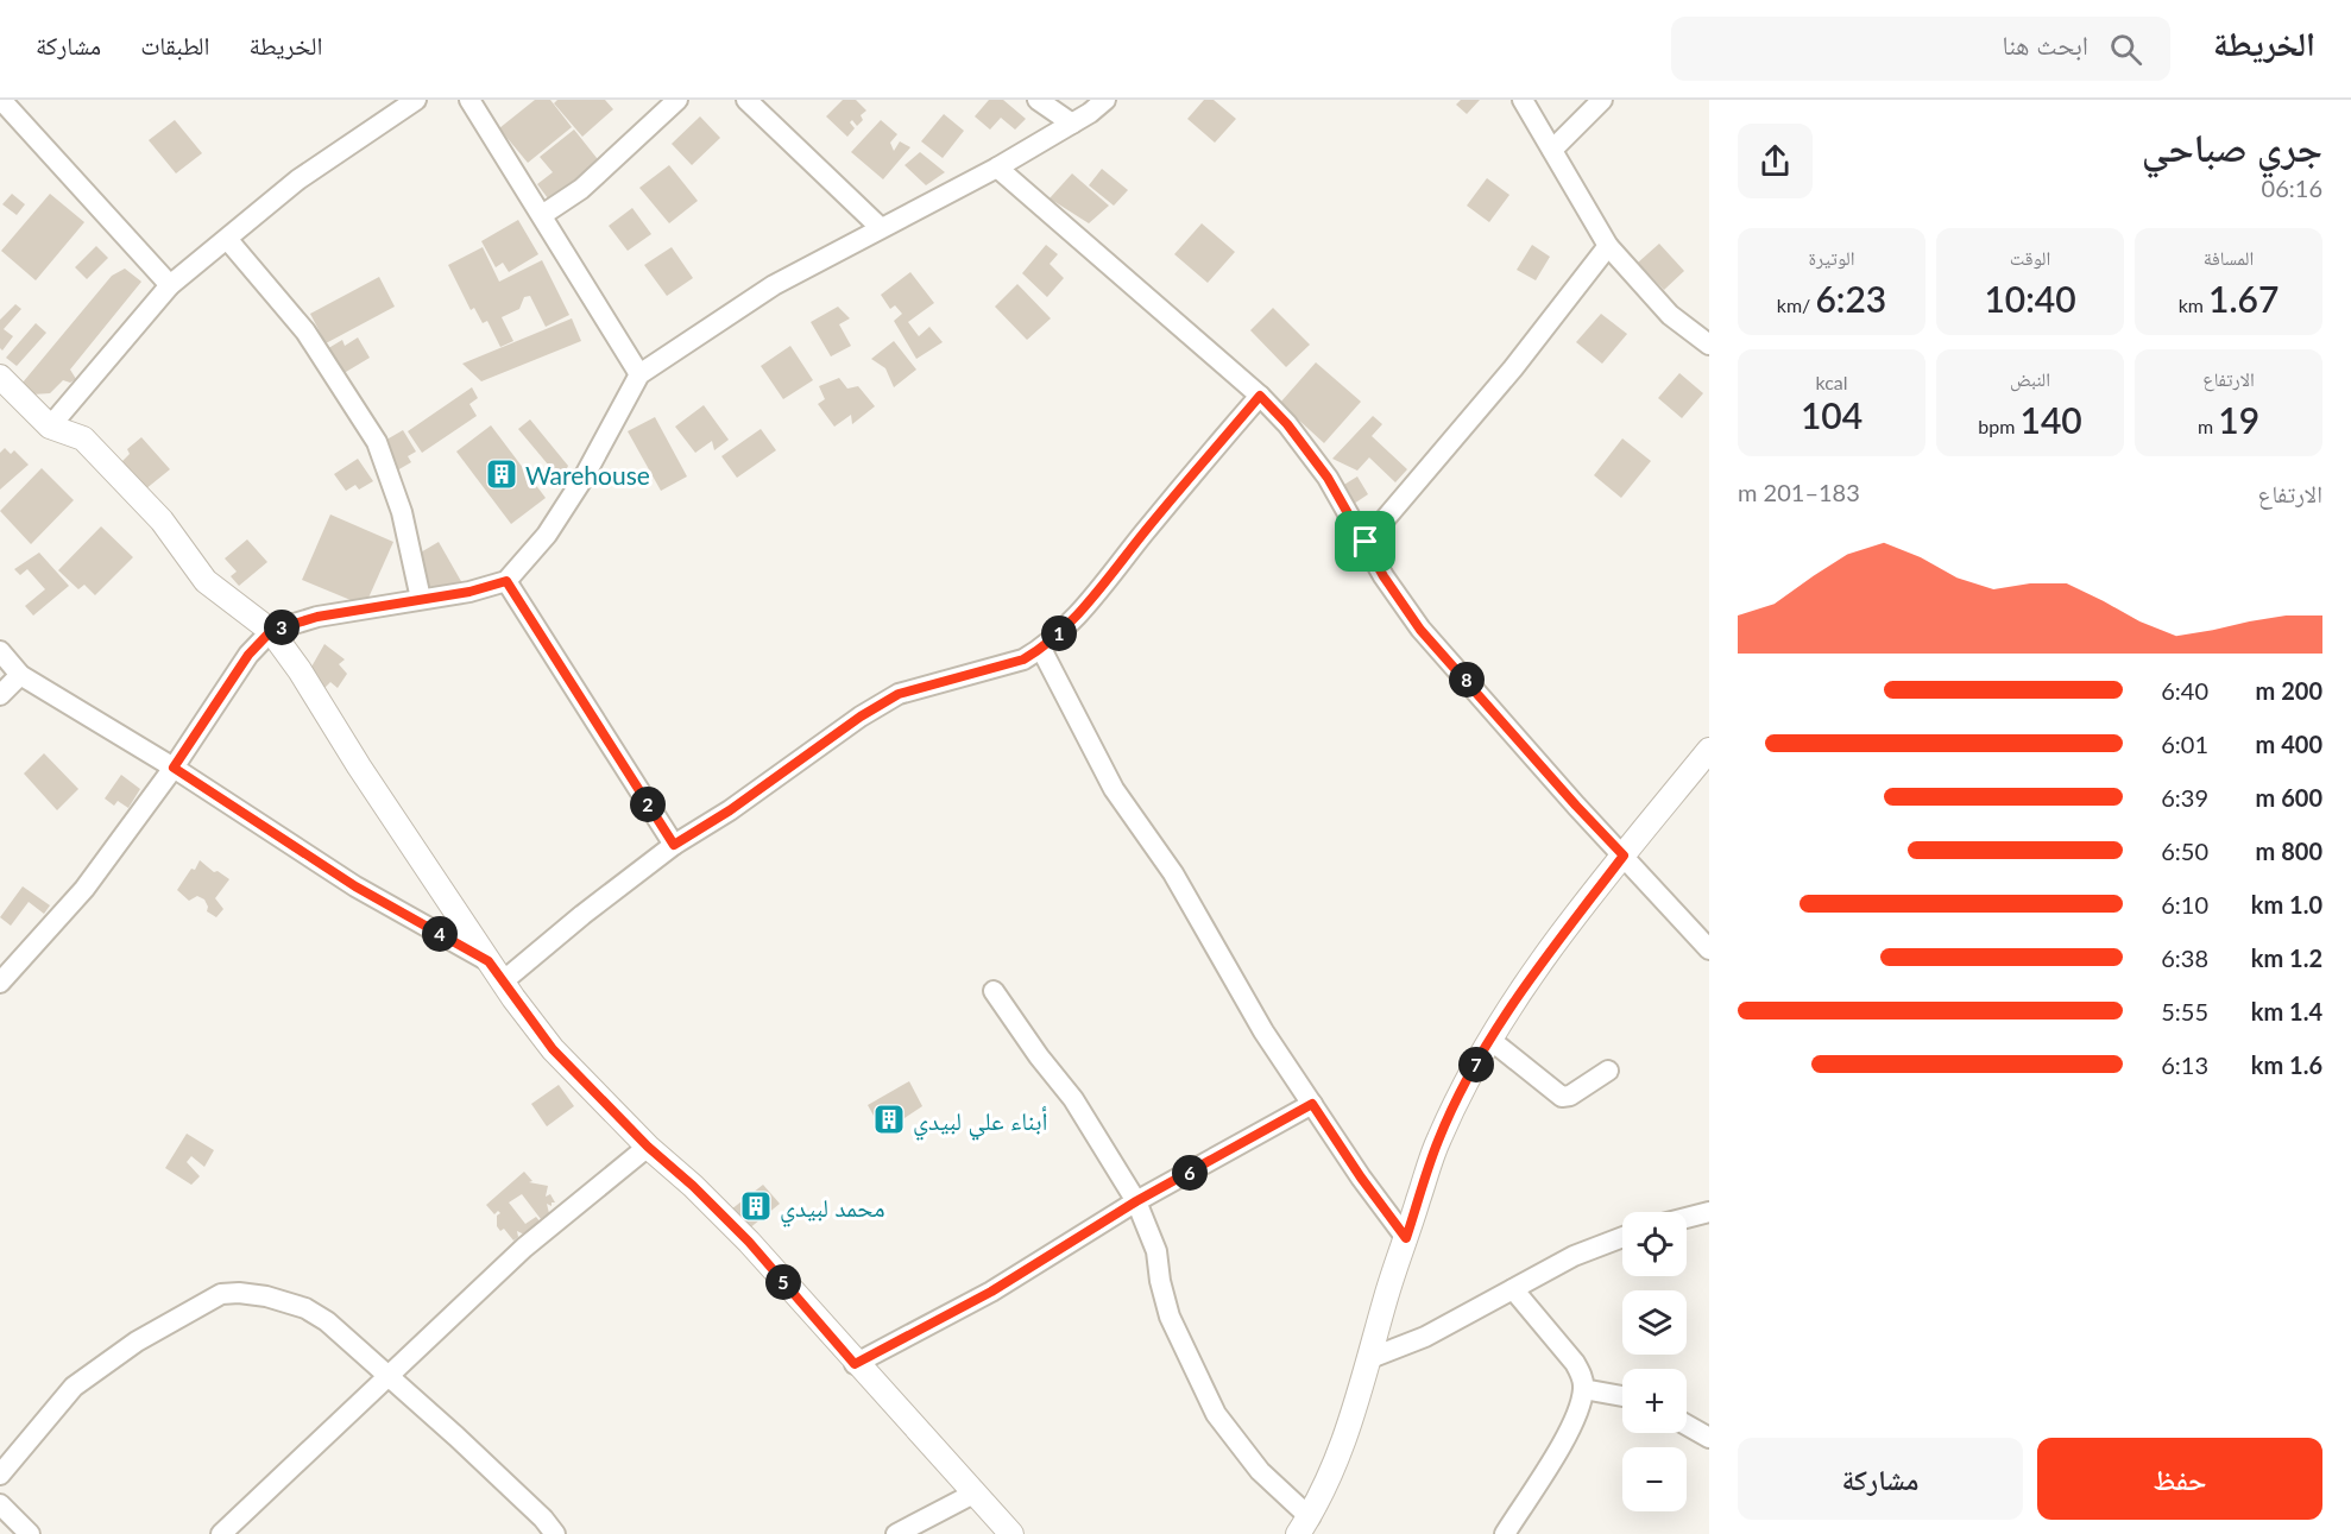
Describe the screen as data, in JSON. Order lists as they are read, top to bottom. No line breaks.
{"places":{"building":["Warehouse","أبناء علي لبيدي","محمد لبيدي"]},"page":{"header":"الخريطة","search":"ابحث هنا","nav":["الخريطة","الطبقات","مشاركة"],"heading":["جري صباحي","06:16"],"stats":[["المسافة","1.67 km"],["الوقت","10:40"],["الوتيرة","6:23 /km"],["الارتفاع","19 m"],["النبض","140 bpm"],["kcal","104"]],"chart":["الارتفاع","183–201 m"],"pins":["3","1","8","2","4","7","6","5"],"list":[{"name":"200 m","note":"6:40"},{"name":"400 m","note":"6:01"},{"name":"600 m","note":"6:39"},{"name":"800 m","note":"6:50"},{"name":"1.0 km","note":"6:10"},{"name":"1.2 km","note":"6:38"},{"name":"1.4 km","note":"5:55"},{"name":"1.6 km","note":"6:13"}],"map_buttons":["+","−"],"buttons":["حفظ","مشاركة"]}}
